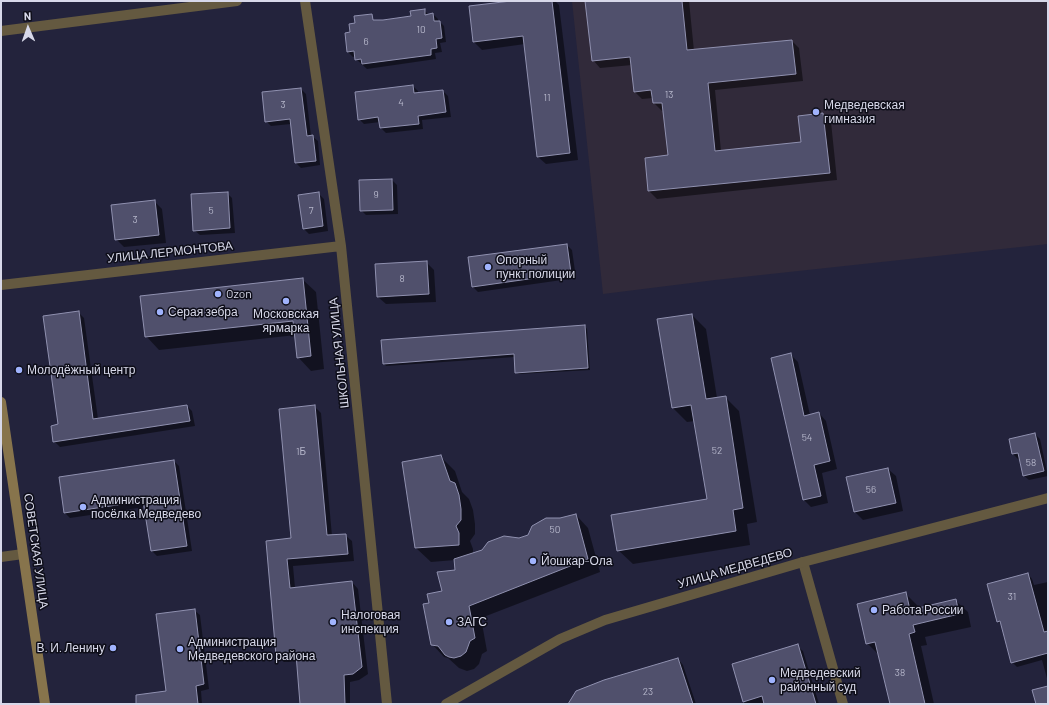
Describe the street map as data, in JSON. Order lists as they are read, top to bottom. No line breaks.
{"streets":{"main road":["СОВЕТСКАЯ УЛИЦА"],"street":["УЛИЦА ЛЕРМОНТОВА","ШКОЛЬНАЯ УЛИЦА","УЛИЦА МЕДВЕДЕВО"]},"crossings":[["УЛИЦА ЛЕРМОНТОВА","ШКОЛЬНАЯ УЛИЦА"]],"places":["Медведевская гимназия","Опорный пункт полиции","Ozon","Московская ярмарка","Серая зебра","Молодёжный центр","Администрация посёлка Медведево","Йошкар-Ола","Работа России","Налоговая инспекция","ЗАГС","В. И. Ленину","Администрация Медведевского района","Медведевский районный суд"],"house_numbers":["10","6","13","11","4","3","9","5","7","3","8","54","52","1Б","58","56","50","31","38","23"],"north":"top"}
